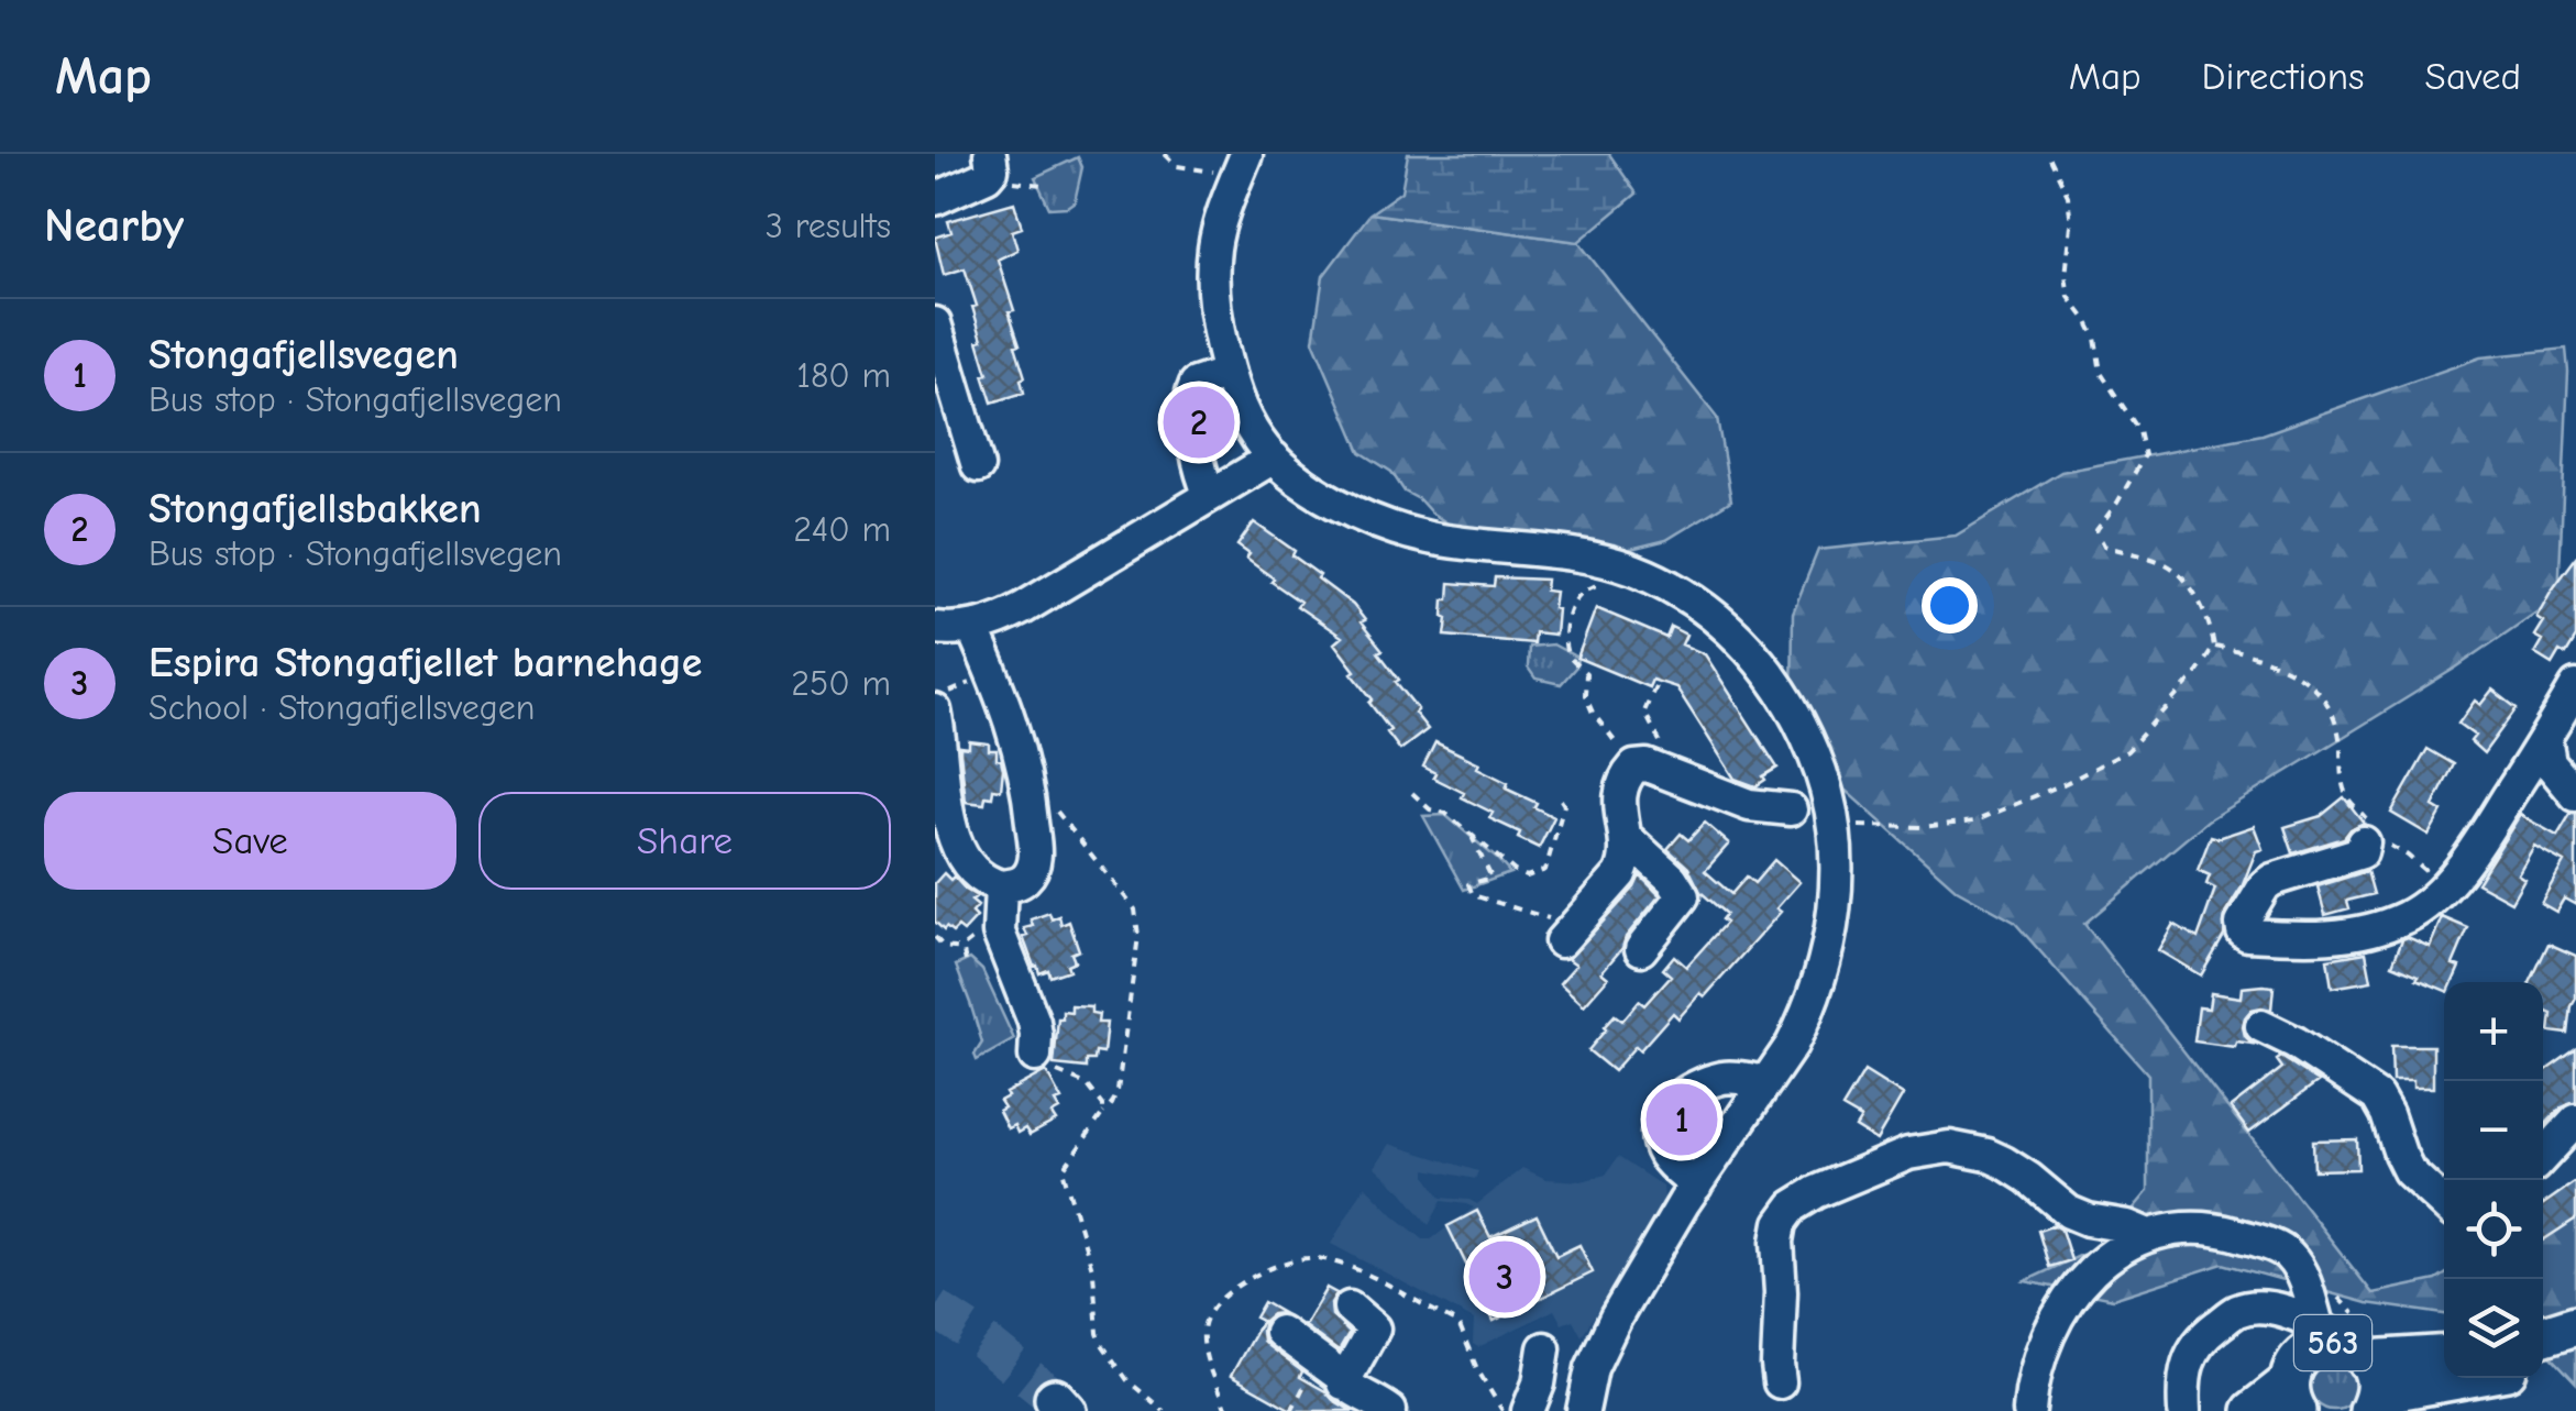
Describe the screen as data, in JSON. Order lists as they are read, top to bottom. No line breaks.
{"streets":{"main road":["563"]},"page":{"header":"Map","nav":["Map","Directions","Saved"],"heading":["Nearby","3 results"],"list":[{"mark":"1","name":"Stongafjellsvegen","note":"Bus stop · Stongafjellsvegen","value":"180 m"},{"mark":"2","name":"Stongafjellsbakken","note":"Bus stop · Stongafjellsvegen","value":"240 m"},{"mark":"3","name":"Espira Stongafjellet barnehage","note":"School · Stongafjellsvegen","value":"250 m"}],"pins":["2","1","3"],"buttons":["Save","Share"],"map_buttons":["+","−"]}}
